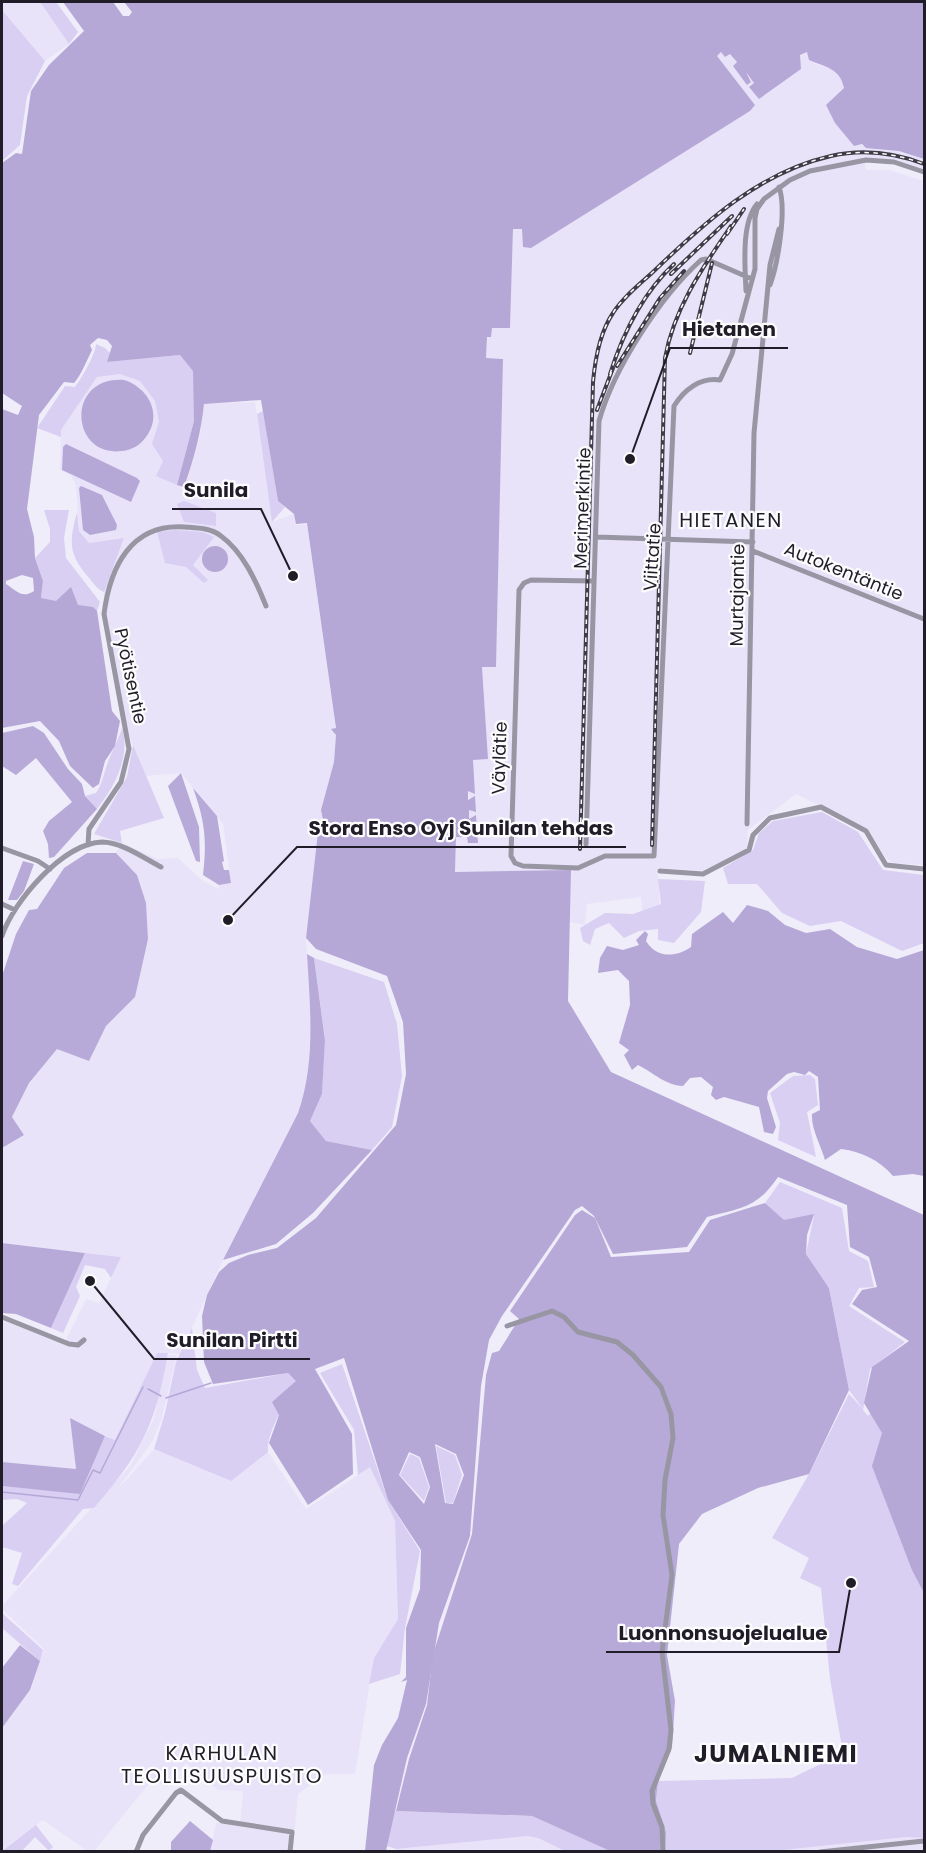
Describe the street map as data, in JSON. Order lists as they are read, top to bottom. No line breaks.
{"streets":{"street":["Merimerkintie","Viittatie","Autokentäntie","Murtajantie","Pyötisentie","Väylätie"]},"crossings":[["Merimerkintie","Viittatie"],["Merimerkintie","Väylätie"],["Viittatie","Väylätie"],["Autokentäntie","Murtajantie"]],"districts":["HIETANEN","KARHULAN TEOLLISUUSPUISTO","JUMALNIEMI"],"places":["Hietanen","Sunila","Stora Enso Oyj Sunilan tehdas","Sunilan Pirtti","Luonnonsuojelualue"]}
